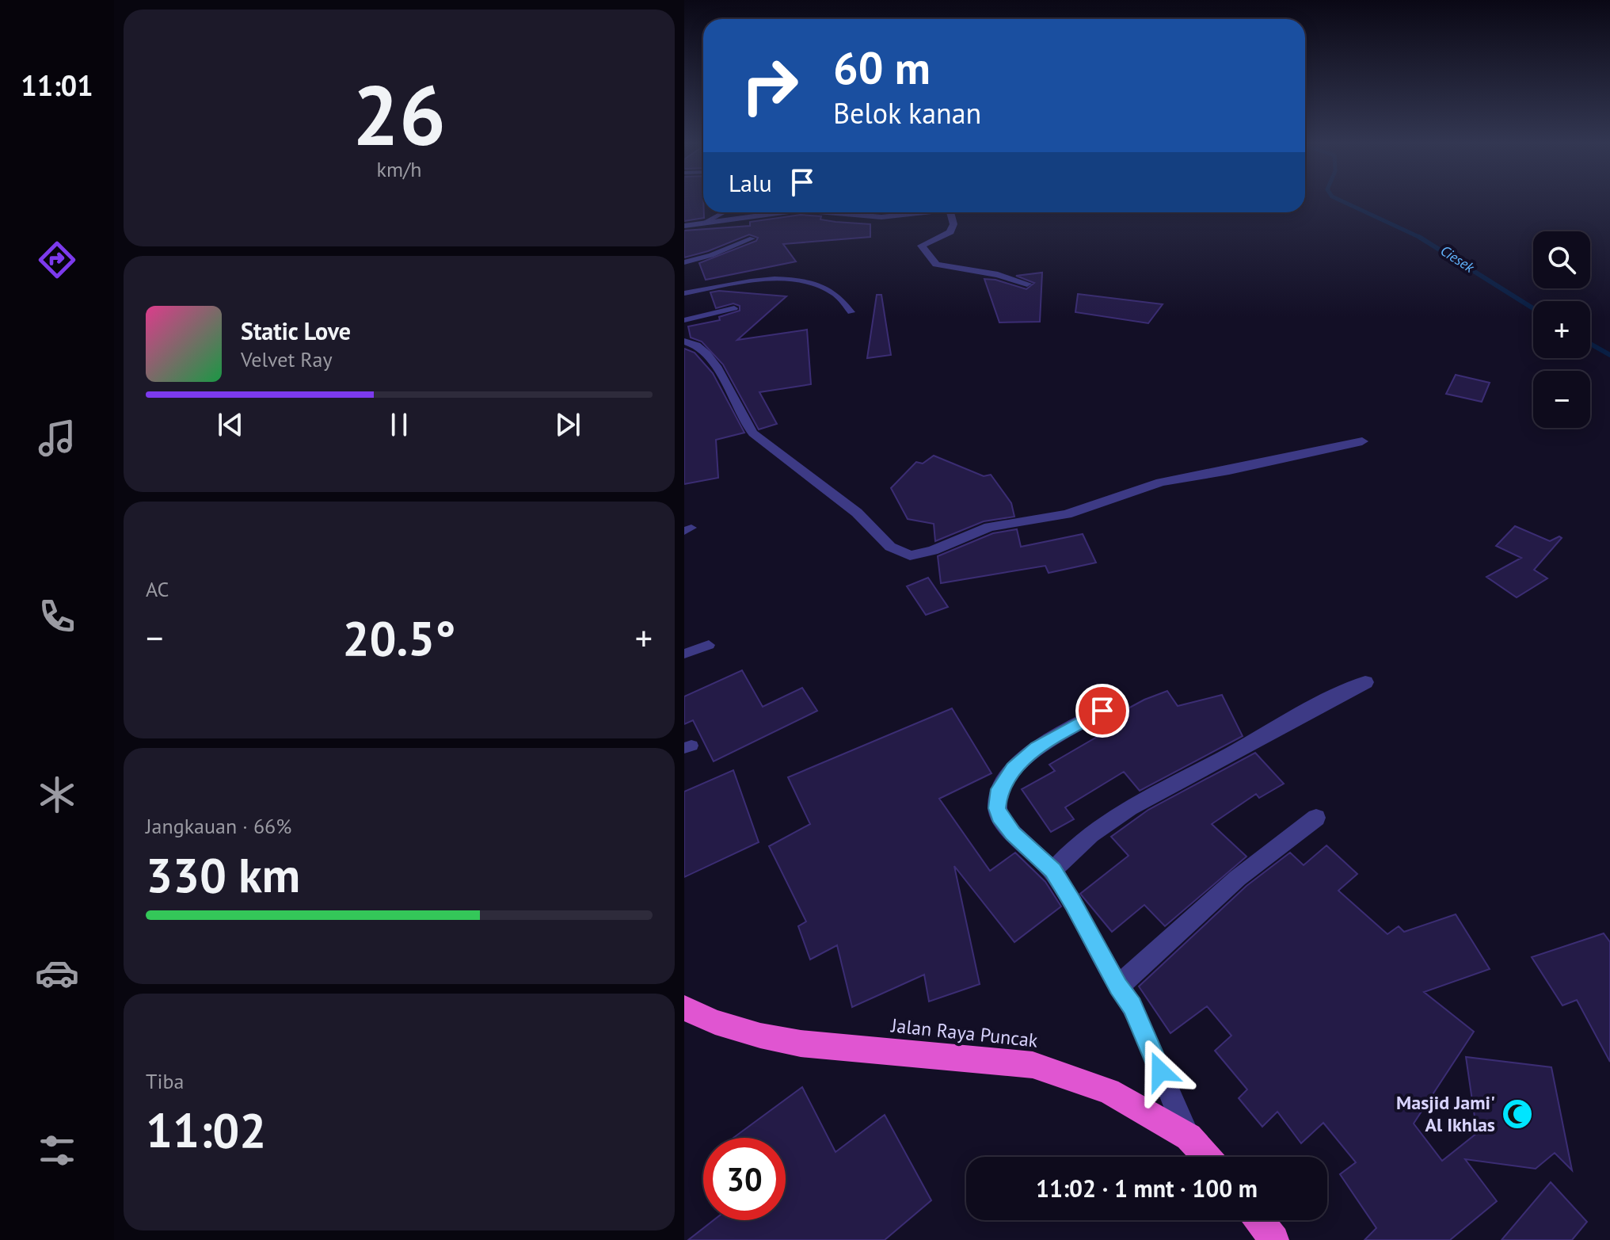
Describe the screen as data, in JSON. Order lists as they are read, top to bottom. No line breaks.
{"streets":{"highway":["Jalan Raya Puncak"]},"water":["Ciesek"],"places":{"mosque":["Masjid Jami' Al Ikhlas"]},"page":{"tabs":"11:01","tile":[["26","km/h"],"AC",["Jangkauan · 66%","330 km"],["Tiba","11:02"]],"turn":["60 m","Belok kanan"],"then":"Lalu","map_buttons":["+","−"],"song":["Static Love","Velvet Ray"],"heat":["−","20.5°","+"],"limit":"30","trip":"11:02 · 1 mnt · 100 m"}}
